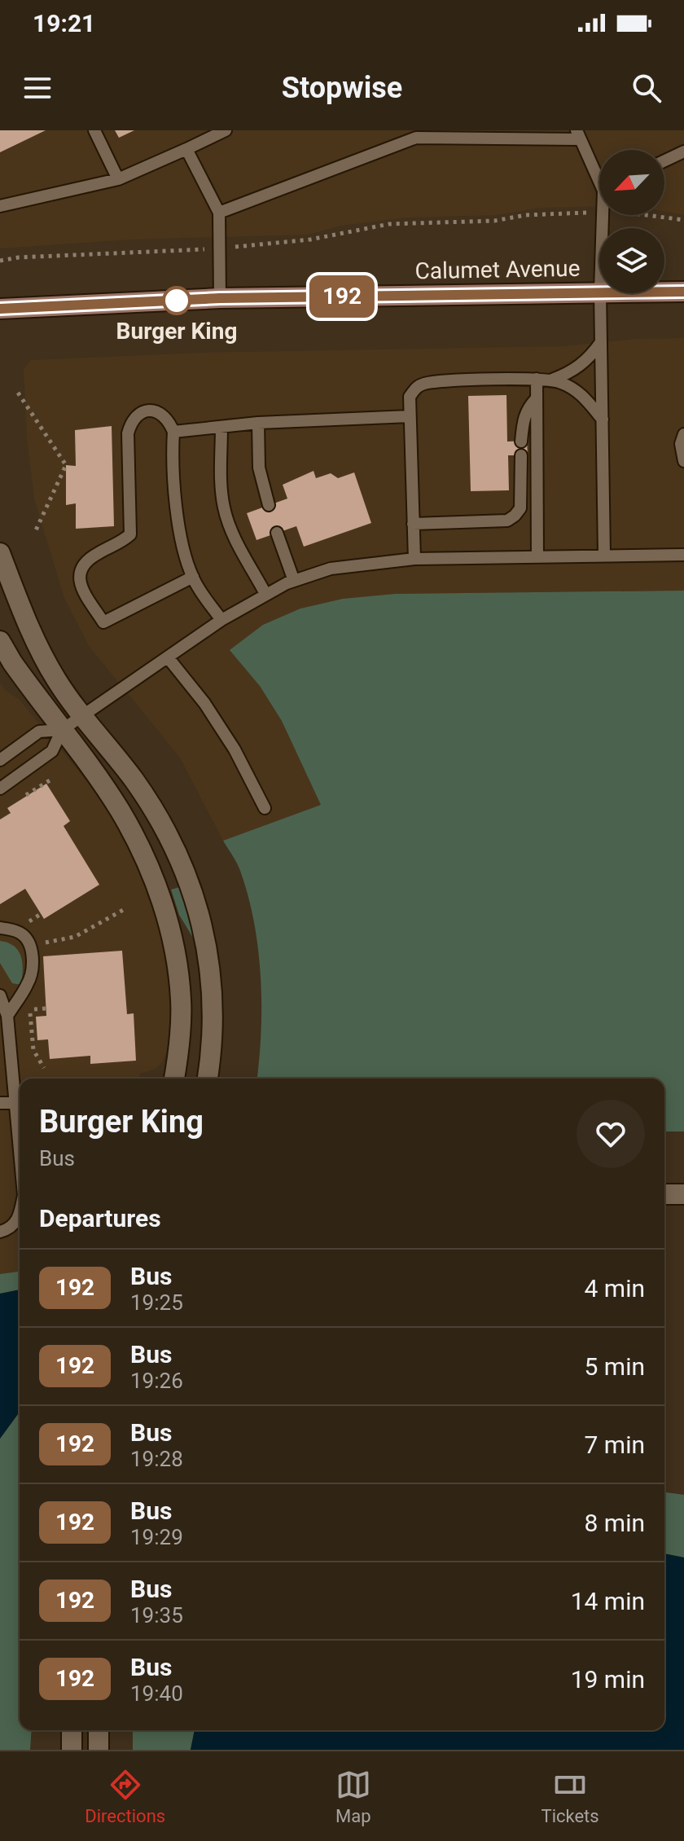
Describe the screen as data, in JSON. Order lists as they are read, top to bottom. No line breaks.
{"streets":{"main road":["Calumet Avenue"]},"places":["Burger King"],"lines":["bus line 192"],"north":"bottom left","page":{"status":"19:21","header":"Stopwise","on_map":"192","heading":[["Burger King","Bus"],"Departures"],"list":[{"mark":"192","name":"Bus","note":"19:25","value":"4 min"},{"mark":"192","name":"Bus","note":"19:26","value":"5 min"},{"mark":"192","name":"Bus","note":"19:28","value":"7 min"},{"mark":"192","name":"Bus","note":"19:29","value":"8 min"},{"mark":"192","name":"Bus","note":"19:35","value":"14 min"},{"mark":"192","name":"Bus","note":"19:40","value":"19 min"}],"tabs":["Directions","Map","Tickets"]}}
